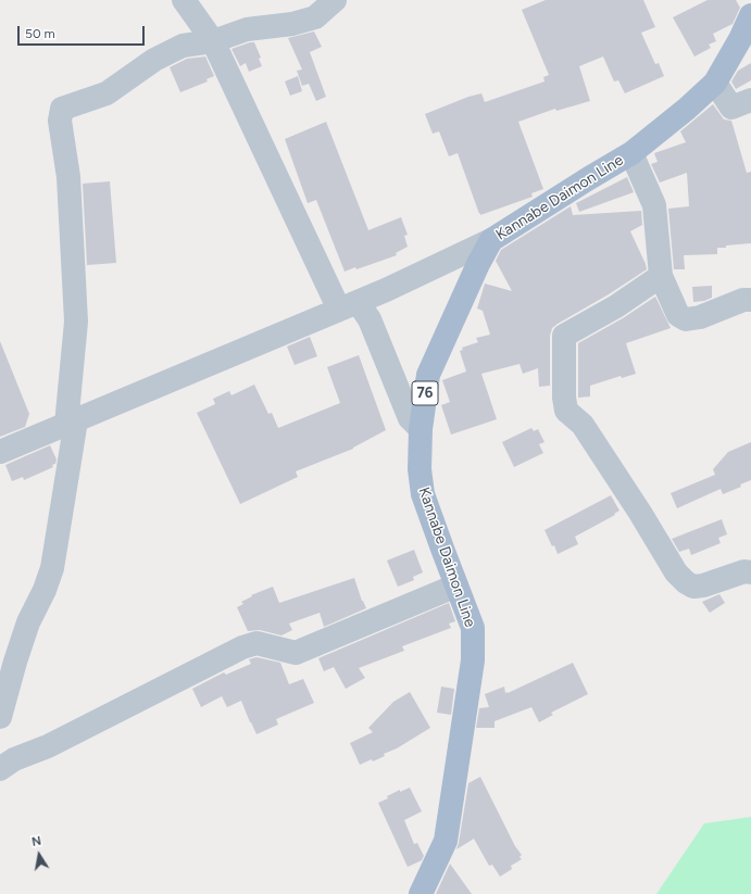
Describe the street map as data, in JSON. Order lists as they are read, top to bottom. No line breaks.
{"streets":{"main road":["Kannabe Daimon Line","76"]},"scale_bar":"50 m","north":"top"}
